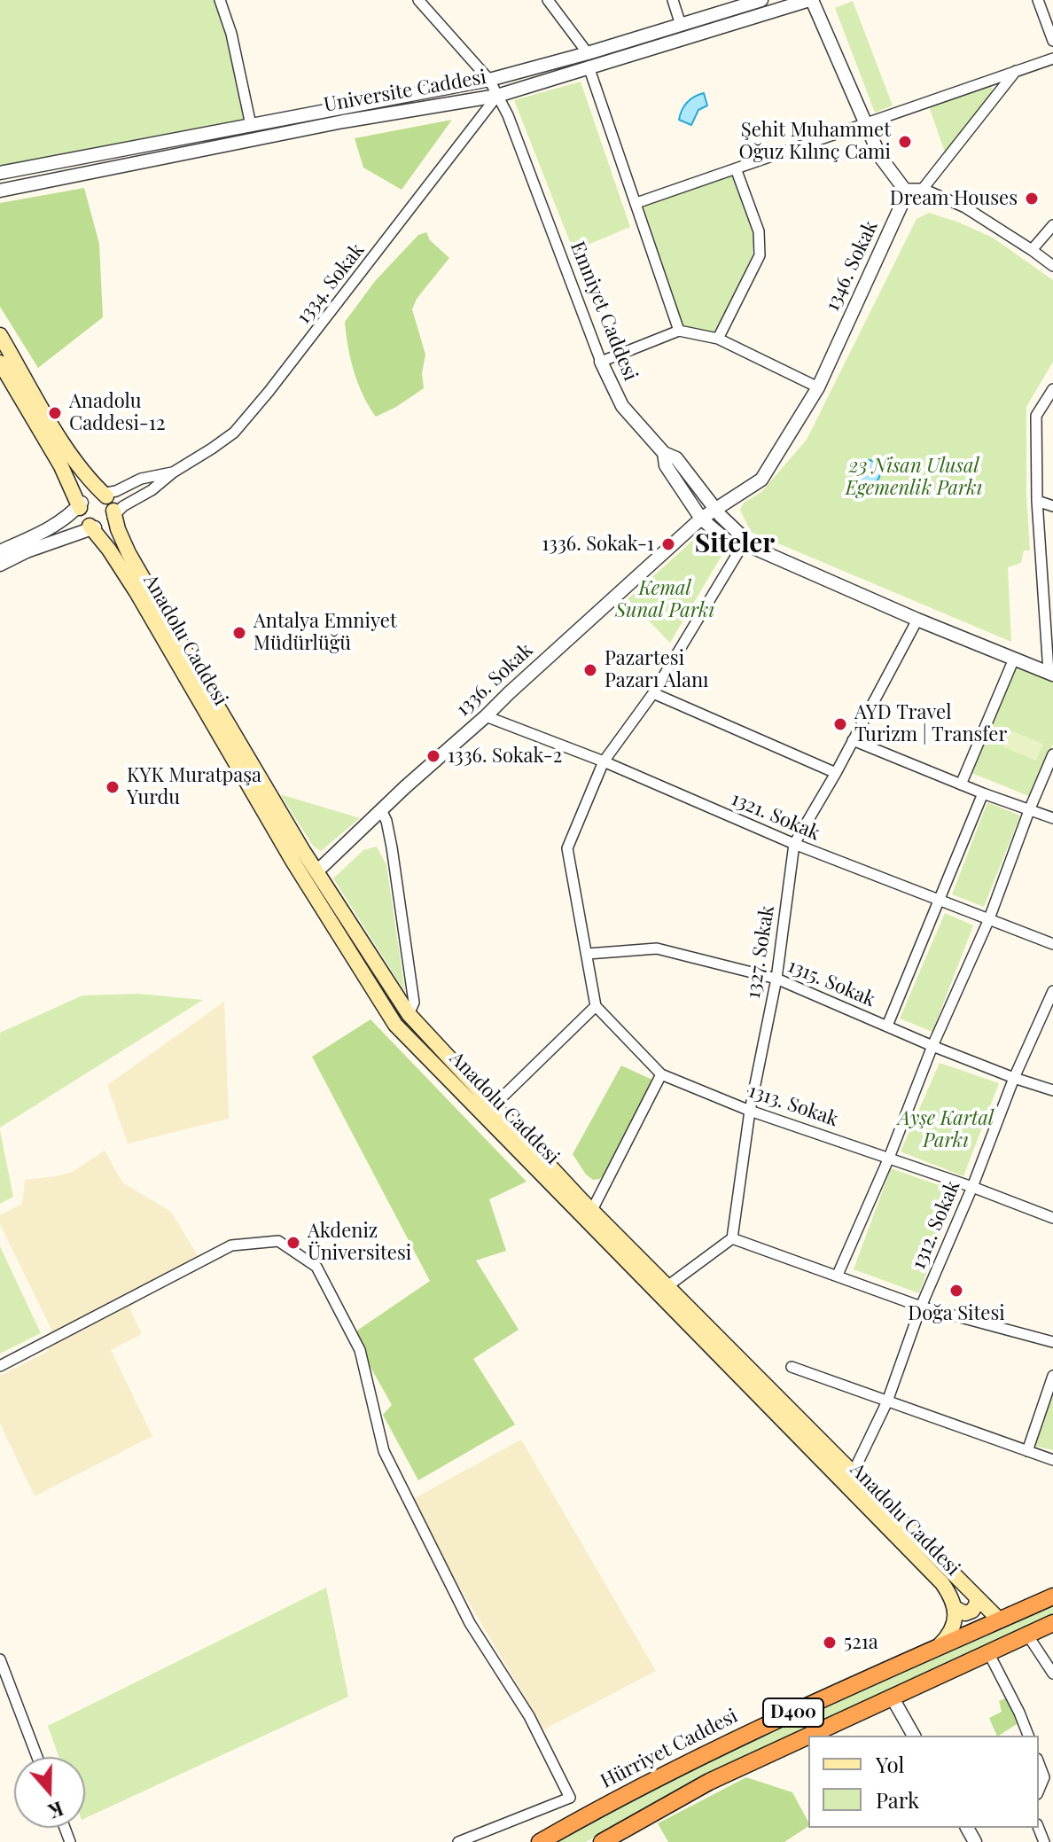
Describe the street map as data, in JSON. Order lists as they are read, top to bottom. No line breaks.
{"streets":{"highway":["D400","Hürriyet Caddesi"],"main road":["Anadolu Caddesi"],"street":["Universite Caddesi","1346. Sokak","1334. Sokak","Emniyet Caddesi","1336. Sokak","1321. Sokak","1327. Sokak","1315. Sokak","1313. Sokak","1312. Sokak"]},"crossings":[["Universite Caddesi","1334. Sokak"],["Universite Caddesi","Emniyet Caddesi"],["1346. Sokak","Emniyet Caddesi"],["1346. Sokak","1336. Sokak"],["1334. Sokak","Emniyet Caddesi"],["1334. Sokak","Anadolu Caddesi"],["Emniyet Caddesi","1336. Sokak"],["Emniyet Caddesi","1327. Sokak"],["Anadolu Caddesi","1336. Sokak"],["Anadolu Caddesi","1312. Sokak"],["Anadolu Caddesi","Hürriyet Caddesi"],["1336. Sokak","1321. Sokak"],["1321. Sokak","1327. Sokak"],["1327. Sokak","1315. Sokak"],["1327. Sokak","1313. Sokak"],["1315. Sokak","1312. Sokak"],["1313. Sokak","1312. Sokak"]],"districts":["Siteler"],"parks":["23 Nisan Ulusal Egemenlik Parkı","Kemal Sunal Parkı","Ayşe Kartal Parkı"],"places":["Şehit Muhammet Oğuz Kılınç Cami","Dream Houses","Anadolu Caddesi-12","1336. Sokak-1","Antalya Emniyet Müdürlüğü","Pazartesi Pazarı Alanı","AYD Travel Turizm | Transfer","1336. Sokak-2","KYK Muratpaşa Yurdu","Akdeniz Üniversitesi","Doğa Sitesi","521a"],"legend":["Yol","Park"],"north":"bottom"}
